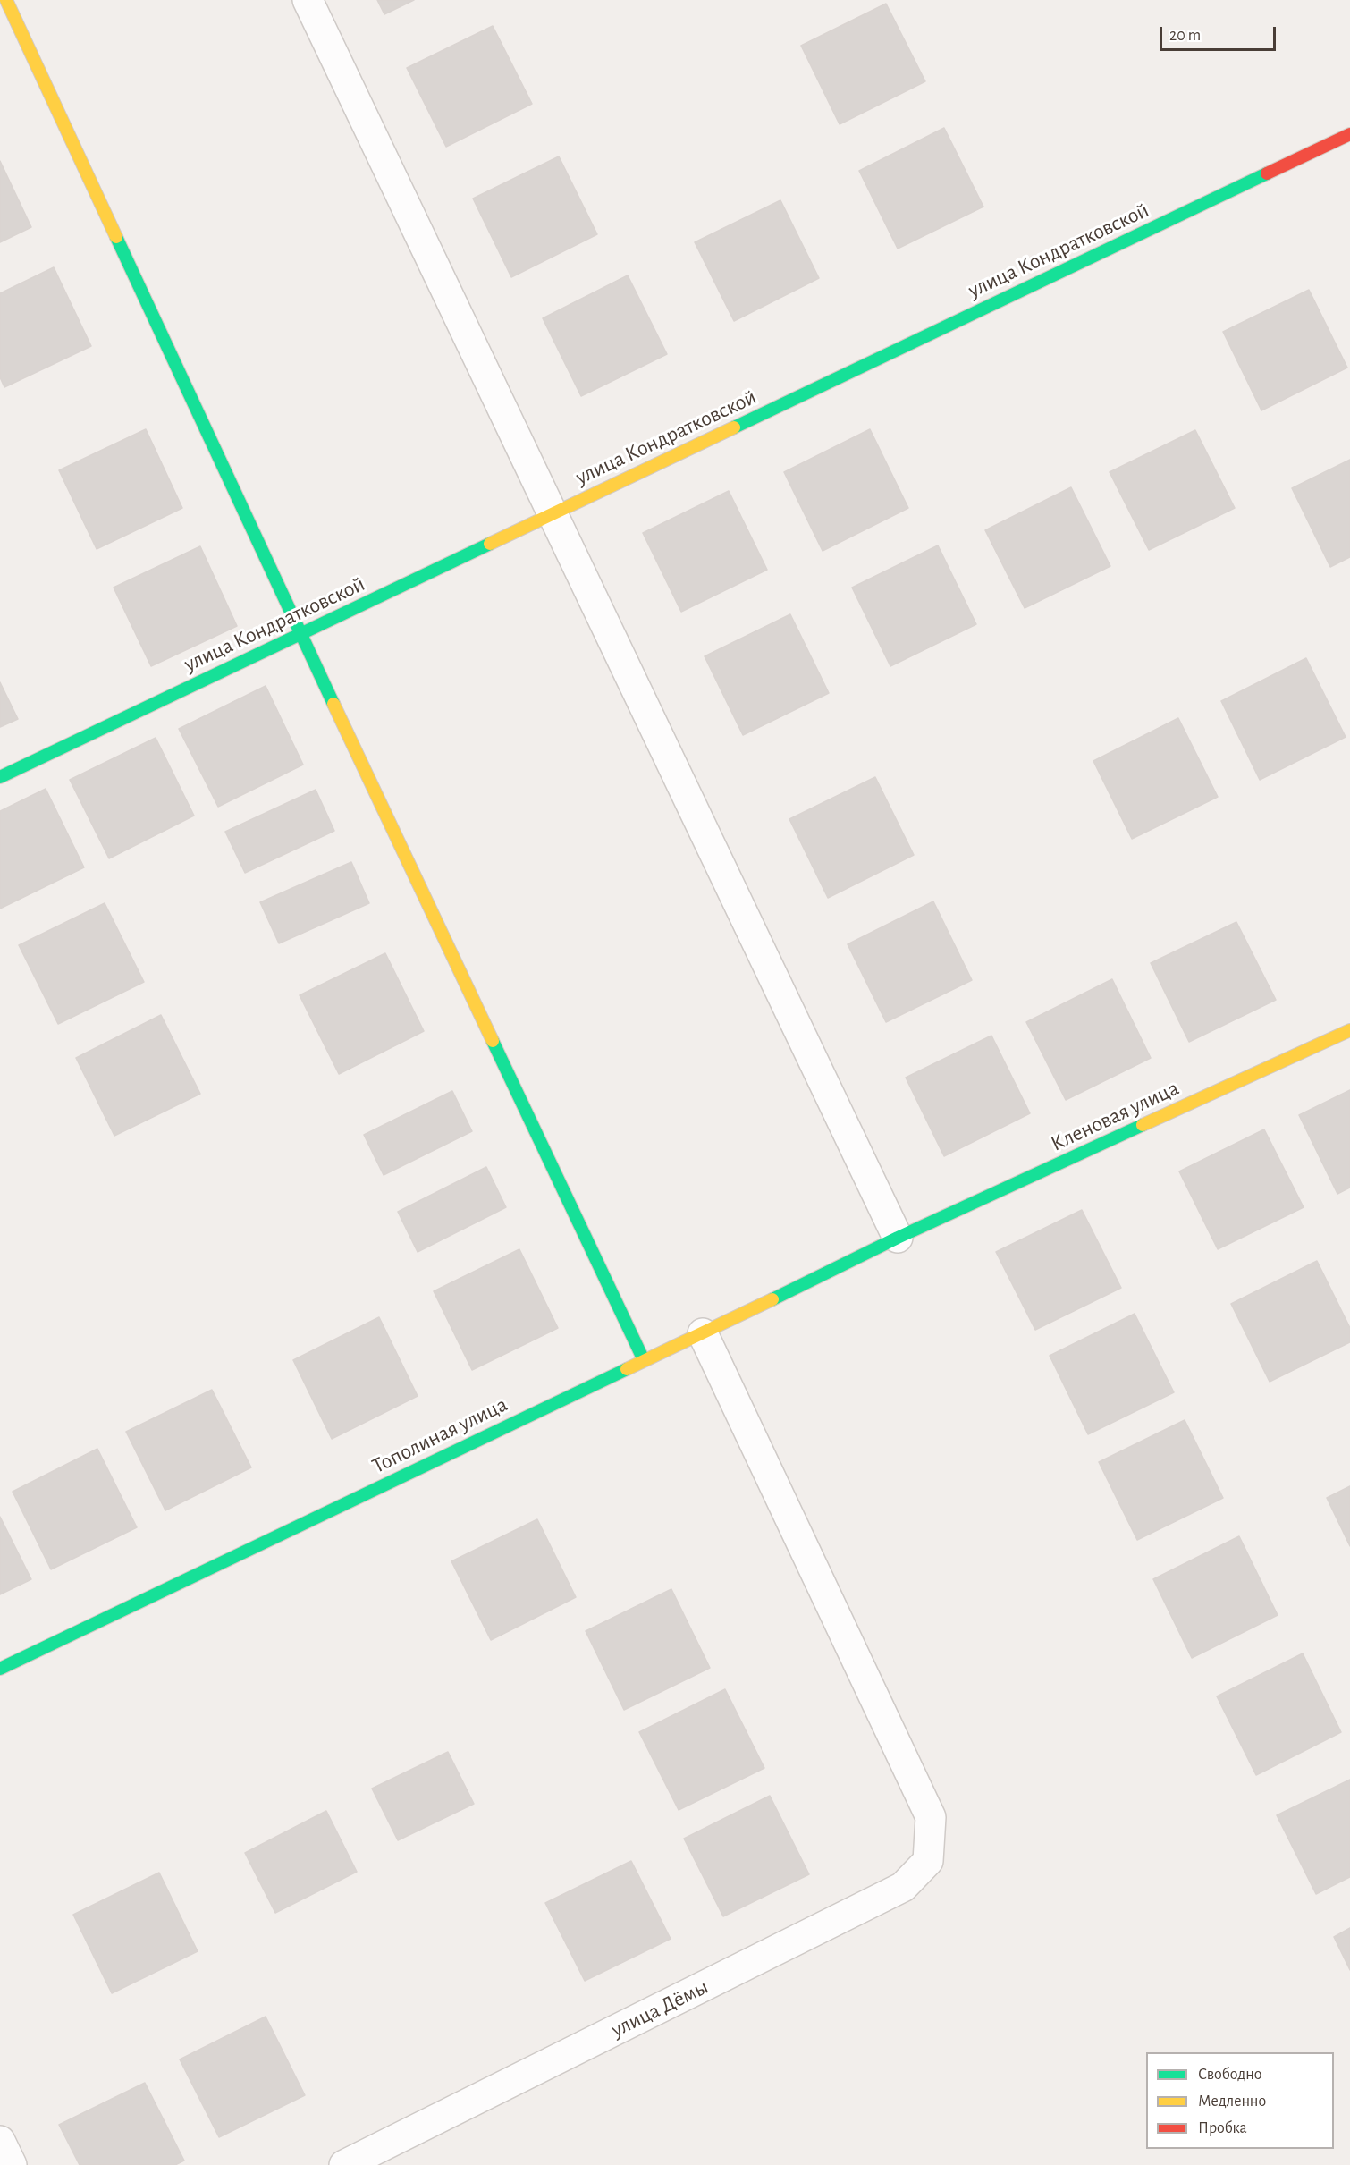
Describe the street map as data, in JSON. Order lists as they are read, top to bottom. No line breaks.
{"streets":{"street":["улица Кондратковской","Кленовая улица","Тополиная улица","улица Дёмы"]},"crossings":[["Кленовая улица","Тополиная улица"],["Тополиная улица","улица Дёмы"]],"legend":["Свободно","Медленно","Пробка"],"scale_bar":"20 m"}
